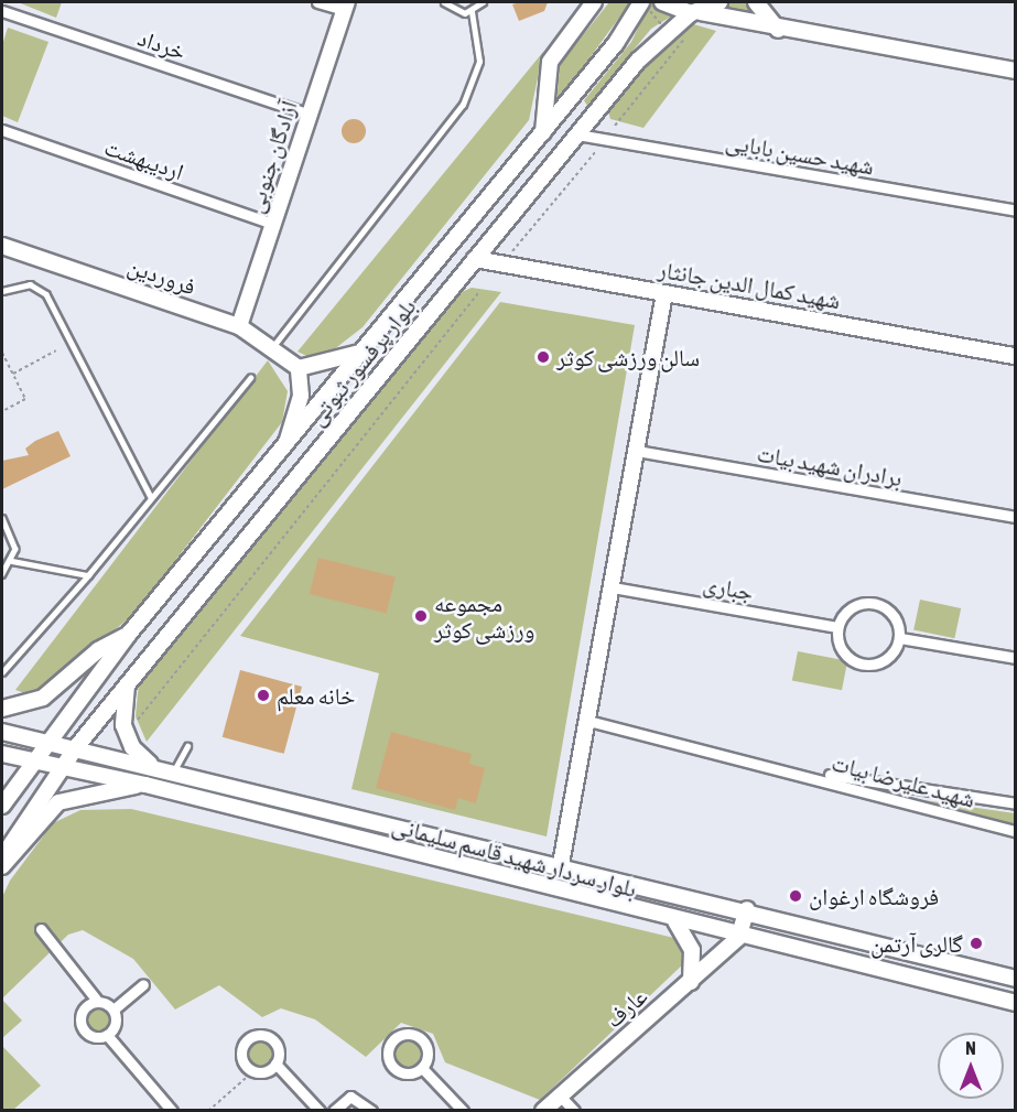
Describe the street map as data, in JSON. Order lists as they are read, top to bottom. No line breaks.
{"streets":{"main road":["آزادگان جنوبی","فروردین","شهید کمال الدین جانثار","بلوار پرفسور ثبوتی","بلوار سردار شهید قاسم سلیمانی","عارف"],"street":["خرداد","شهید حسین بابایی","اردیبهشت","برادران شهید بیات","جباری","شهید علیرضا بیات"]},"crossings":[["خرداد","آزادگان جنوبی"],["شهید حسین بابایی","بلوار پرفسور ثبوتی"],["آزادگان جنوبی","اردیبهشت"],["آزادگان جنوبی","فروردین"],["شهید کمال الدین جانثار","بلوار پرفسور ثبوتی"],["بلوار پرفسور ثبوتی","بلوار سردار شهید قاسم سلیمانی"],["بلوار سردار شهید قاسم سلیمانی","عارف"]],"places":["سالن ورزشی کوثر","مجموعه ورزشی کوثر","خانه معلم","فروشگاه ارغوان","گالری آرتمن"],"north":"top"}
